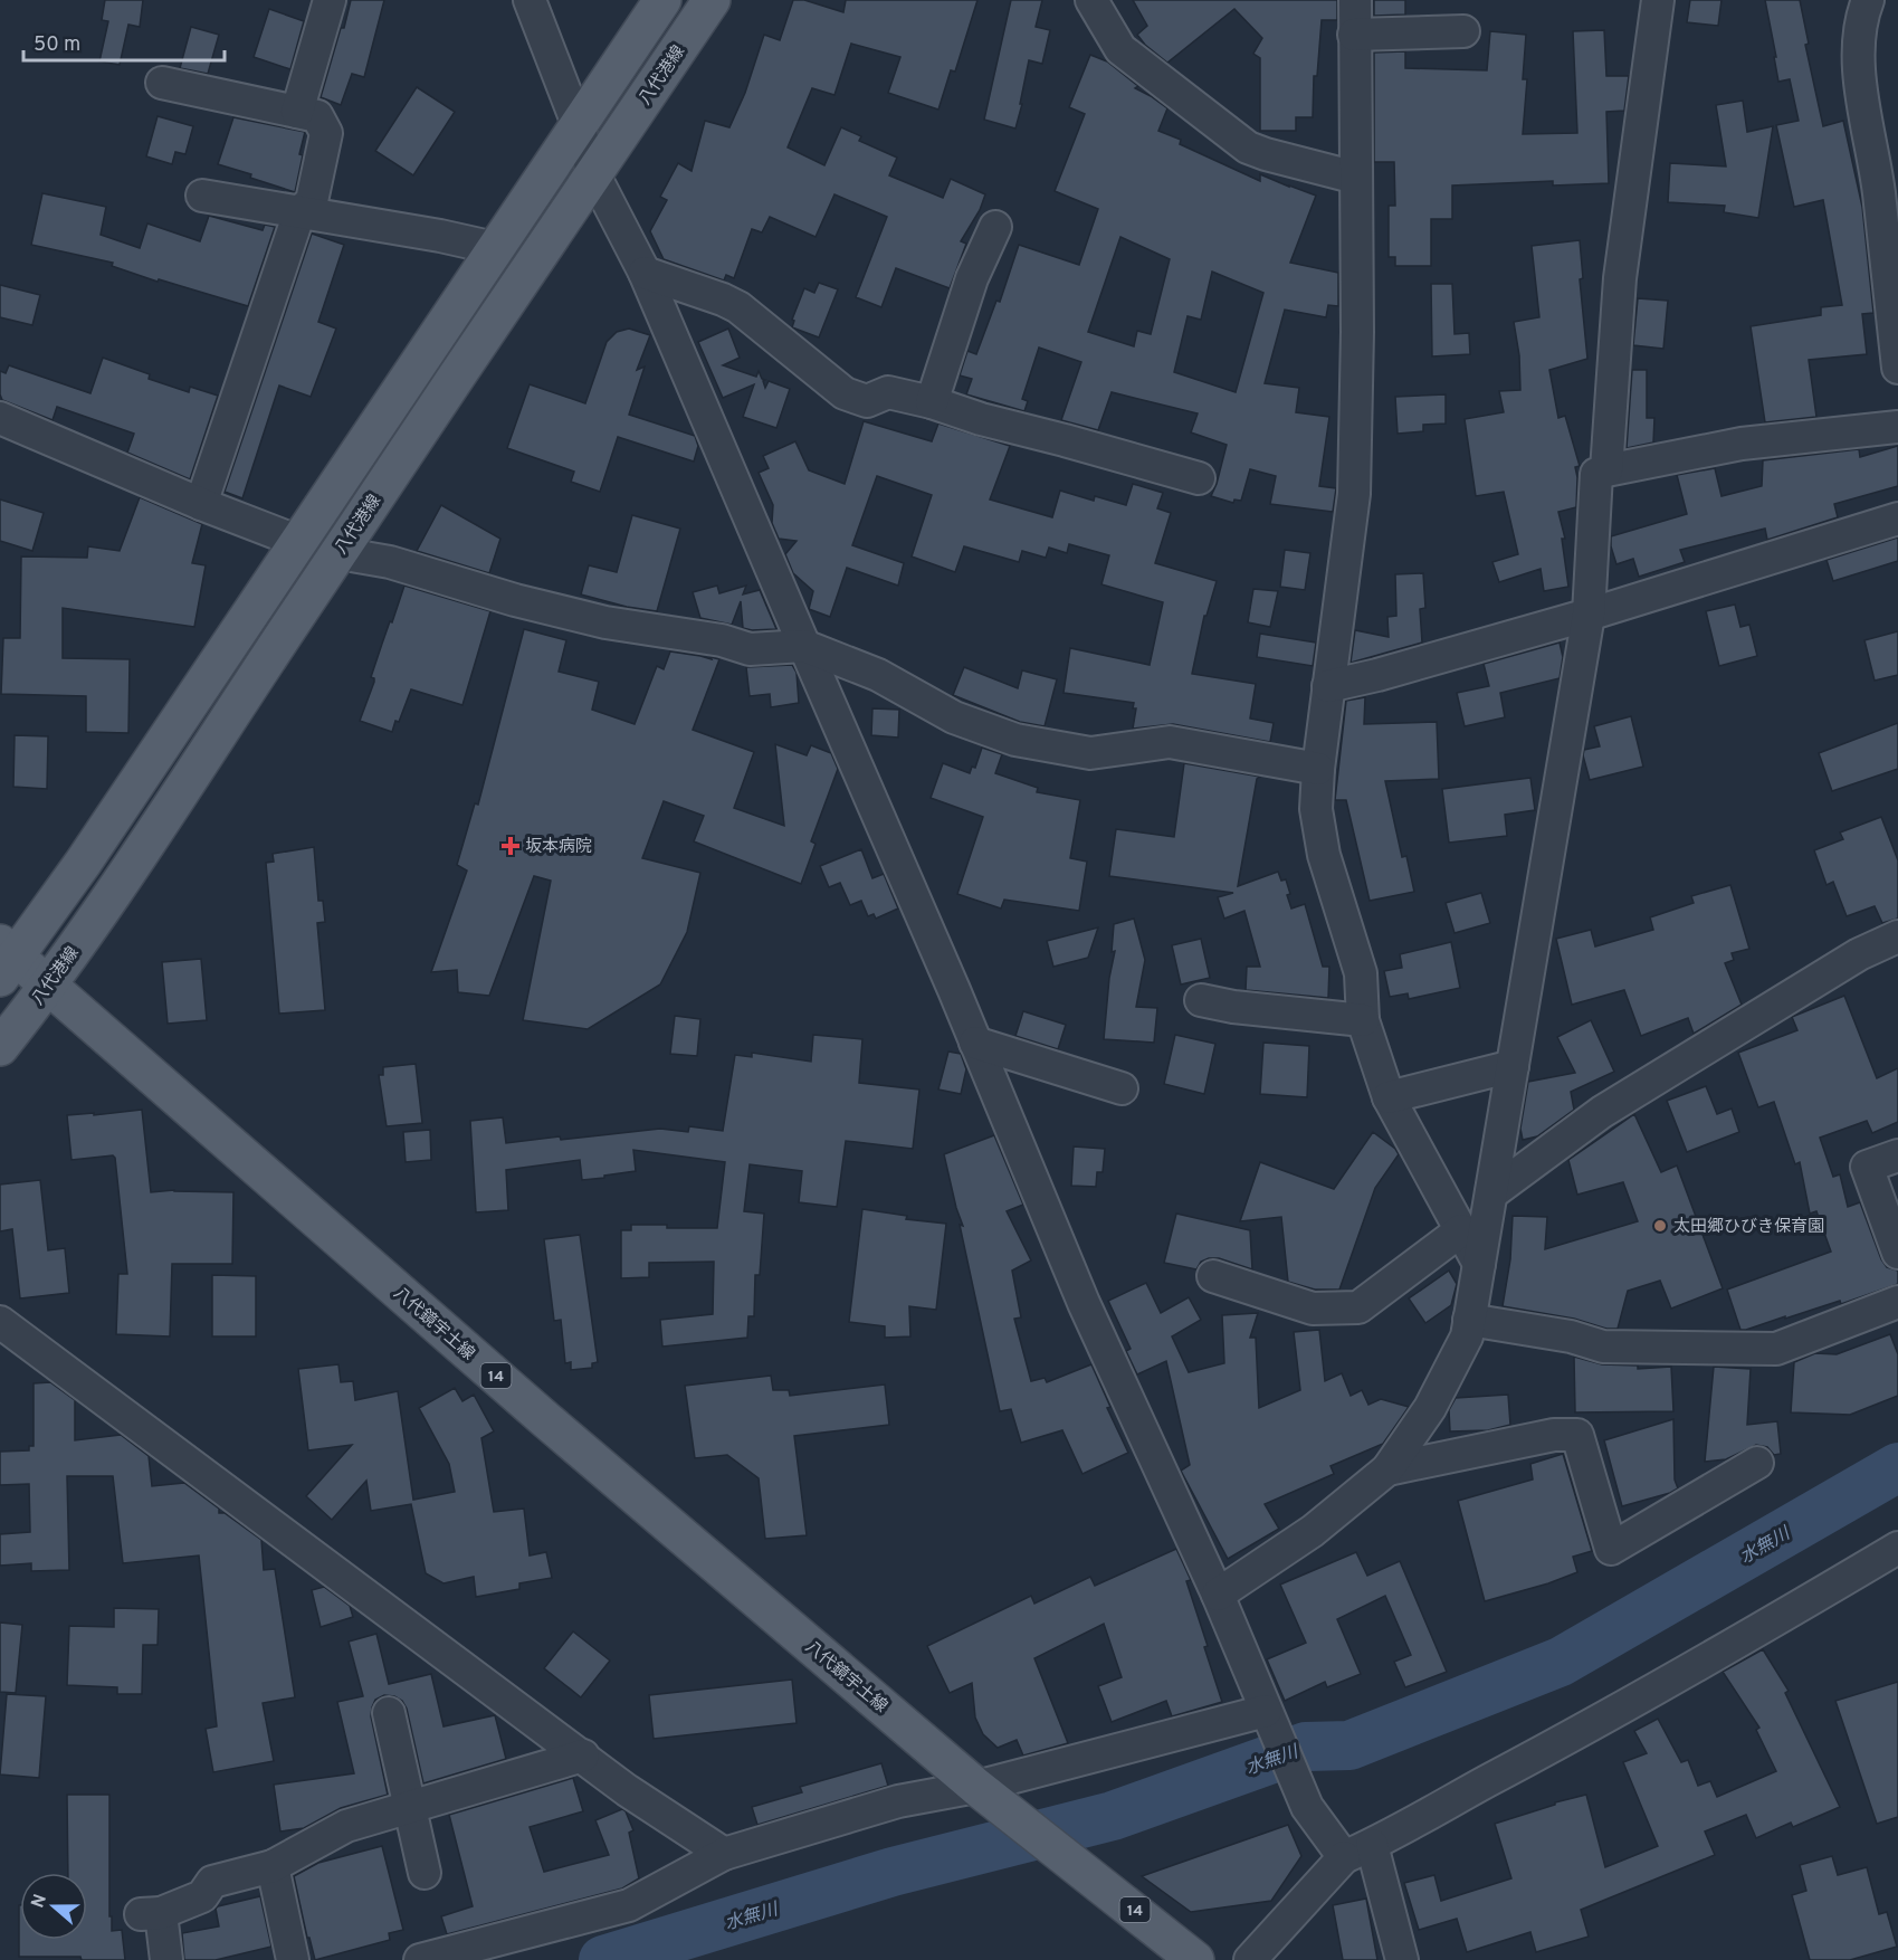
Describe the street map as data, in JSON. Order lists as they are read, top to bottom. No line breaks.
{"streets":{"main road":["八代港線","八代鏡宇土線","14"]},"crossings":[["八代港線","八代鏡宇土線"],["八代鏡宇土線","14"]],"water":["水無川"],"places":{"health":["坂本病院"],"other":["太田郷ひびき保育園"]},"scale_bar":"50 m","north":"left"}
